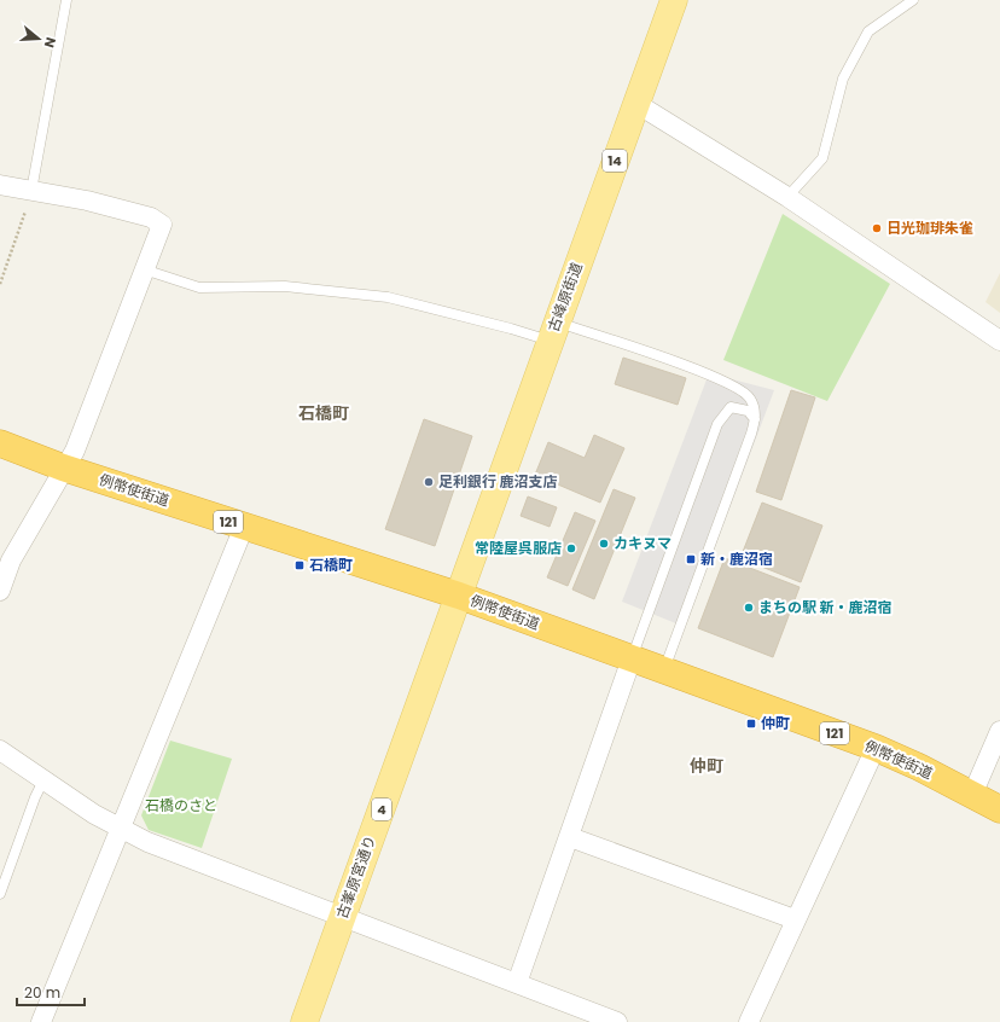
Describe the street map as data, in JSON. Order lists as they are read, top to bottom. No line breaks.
{"streets":{"highway":["例幣使街道","121"],"main road":["14","古峰原街道","4","古峯原宮通り"]},"crossings":[["古峰原街道","例幣使街道"],["古峰原街道","古峯原宮通り"],["例幣使街道","古峯原宮通り"]],"districts":["石橋町","仲町"],"parks":["石橋のさと"],"places":{"other":["日光珈琲朱雀","足利銀行 鹿沼支店","カキヌマ","常陸屋呉服店","まちの駅 新・鹿沼宿"],"transit":["新・鹿沼宿","石橋町","仲町"]},"scale_bar":"20 m","north":"right"}
